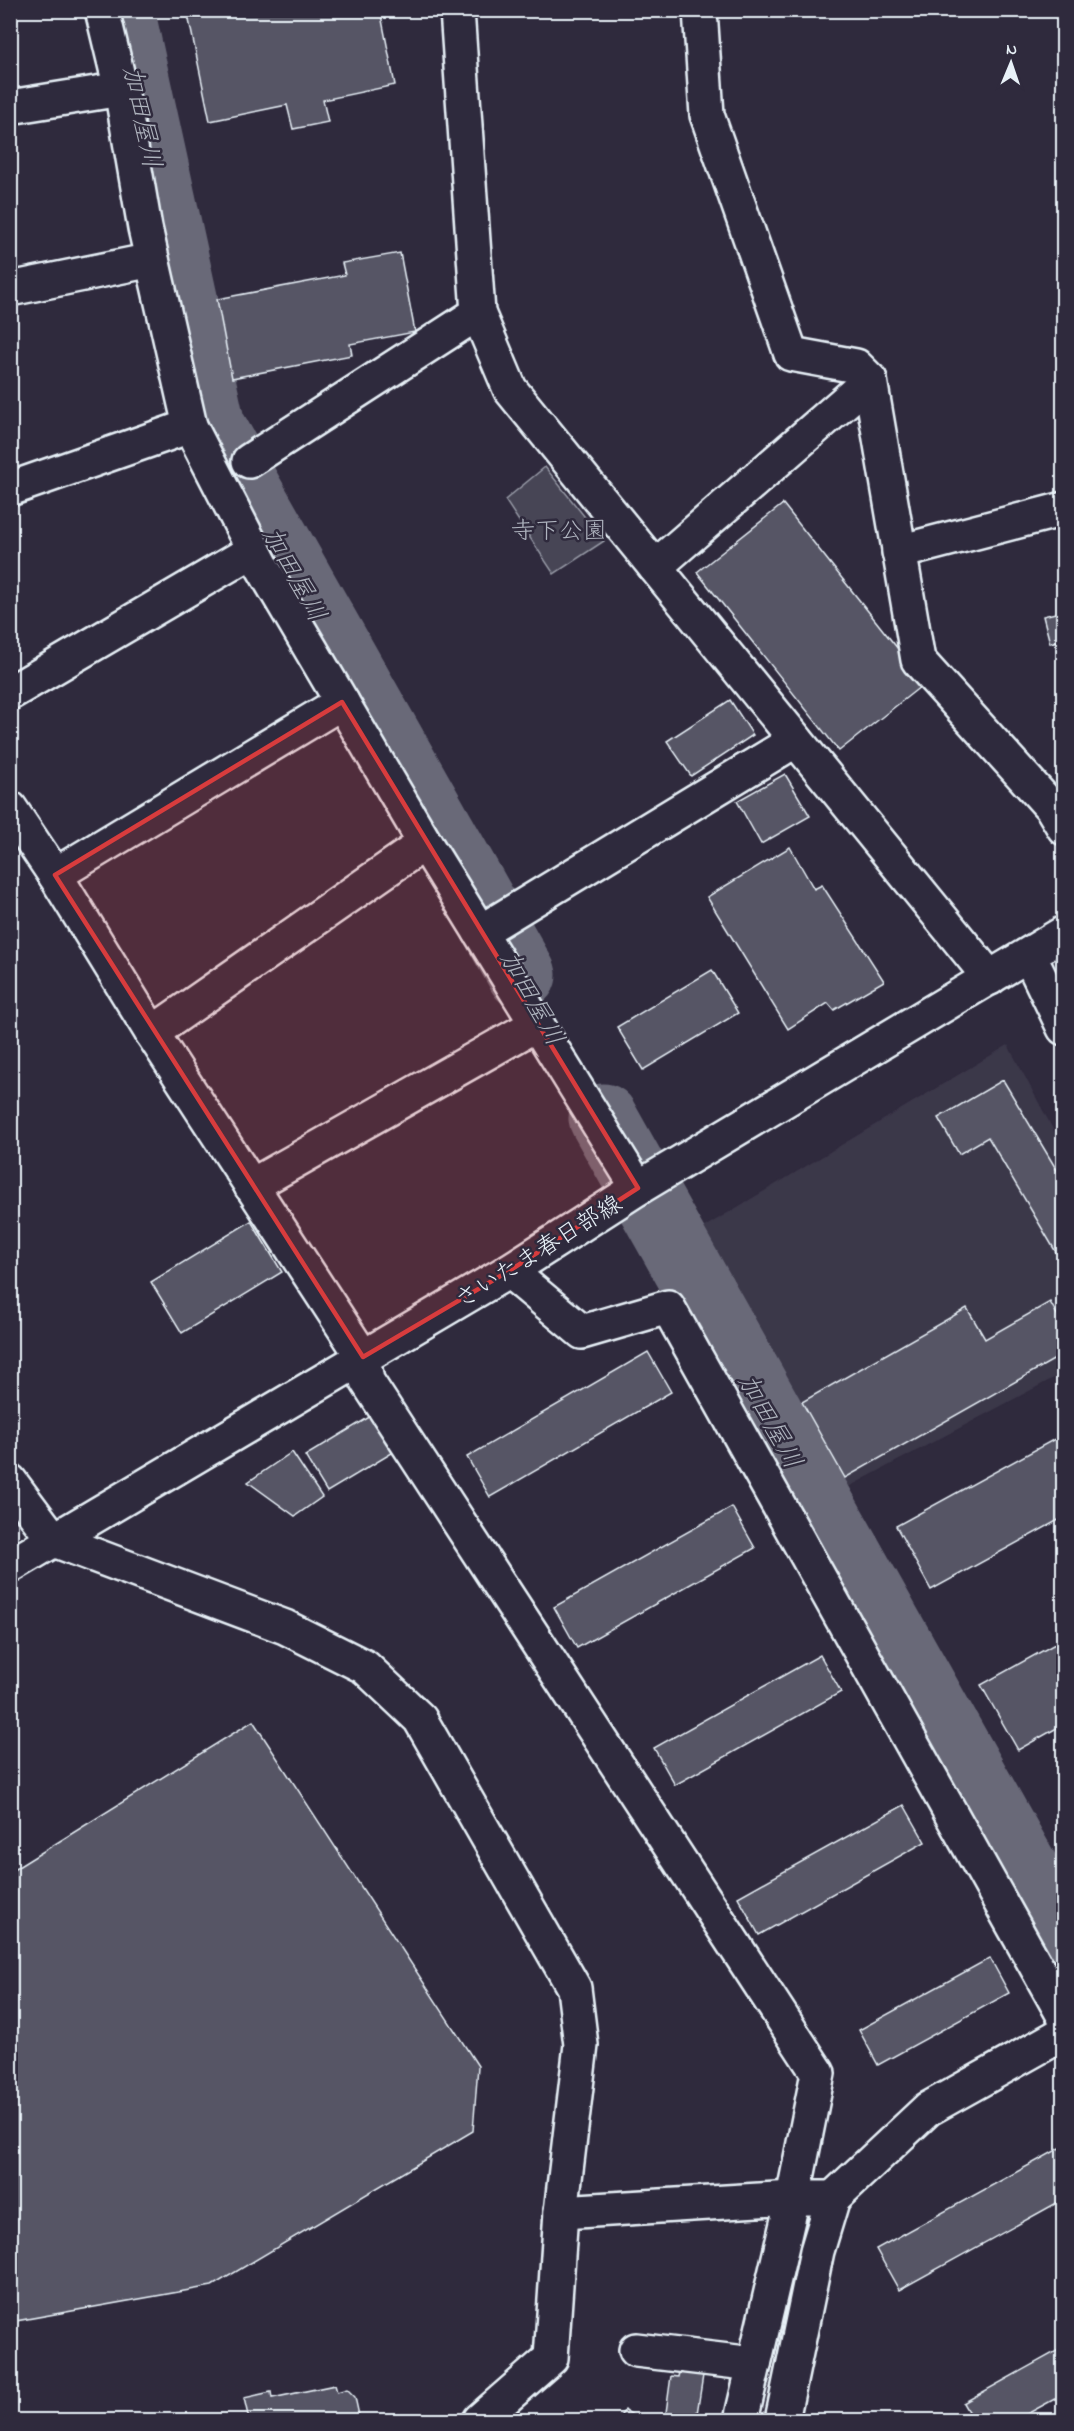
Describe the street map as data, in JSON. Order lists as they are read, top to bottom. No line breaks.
{"streets":{"street":["さいたま春日部線"]},"water":["加田屋川"],"parks":["寺下公園"],"north":"top"}
